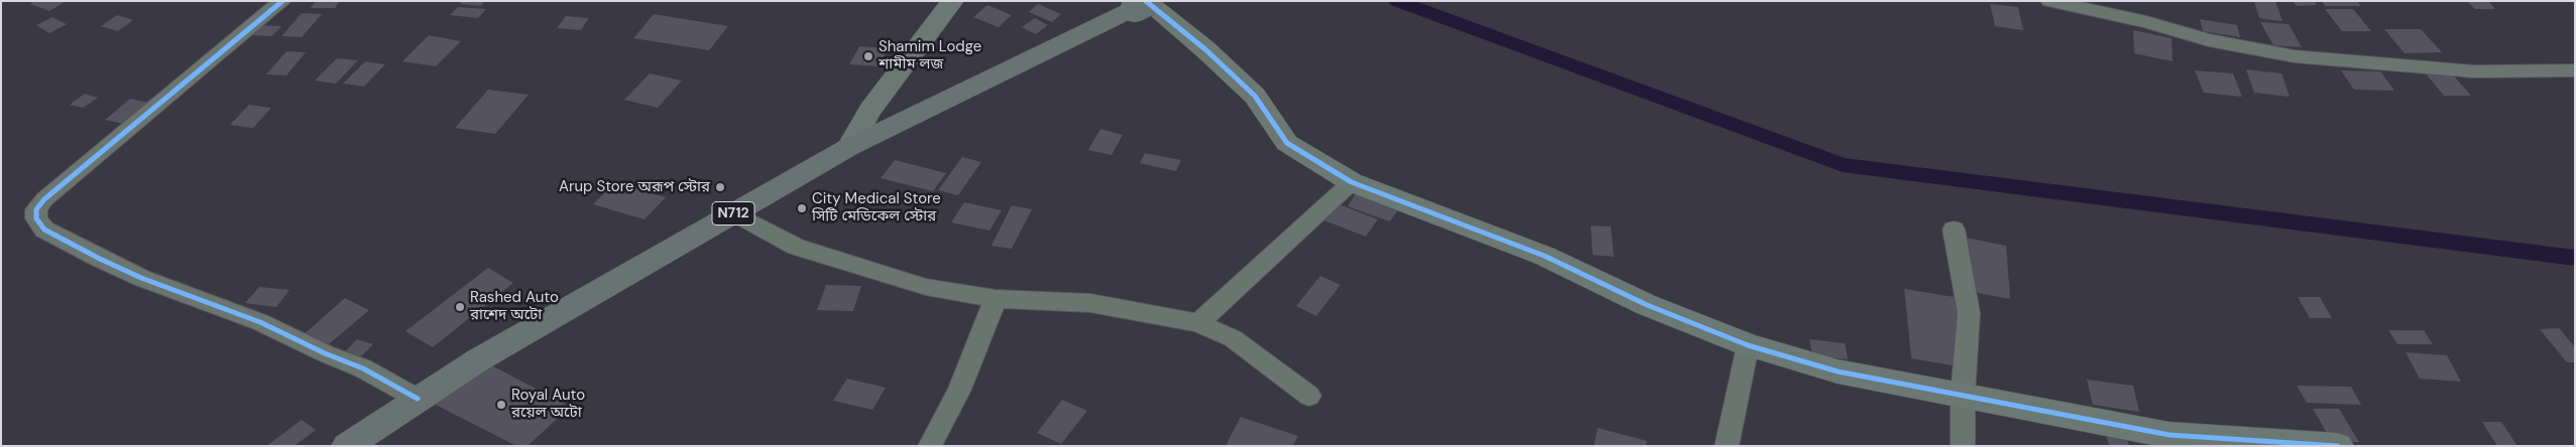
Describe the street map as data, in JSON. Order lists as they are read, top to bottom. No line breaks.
{"streets":{"highway":["N712"]},"places":["Shamim Lodge শামীম লজ","Arup Store অরূপ স্টোর","City Medical Store সিটি মেডিকেল স্টোর","Rashed Auto রাশেদ অটো","Royal Auto রয়েল অটো"]}
